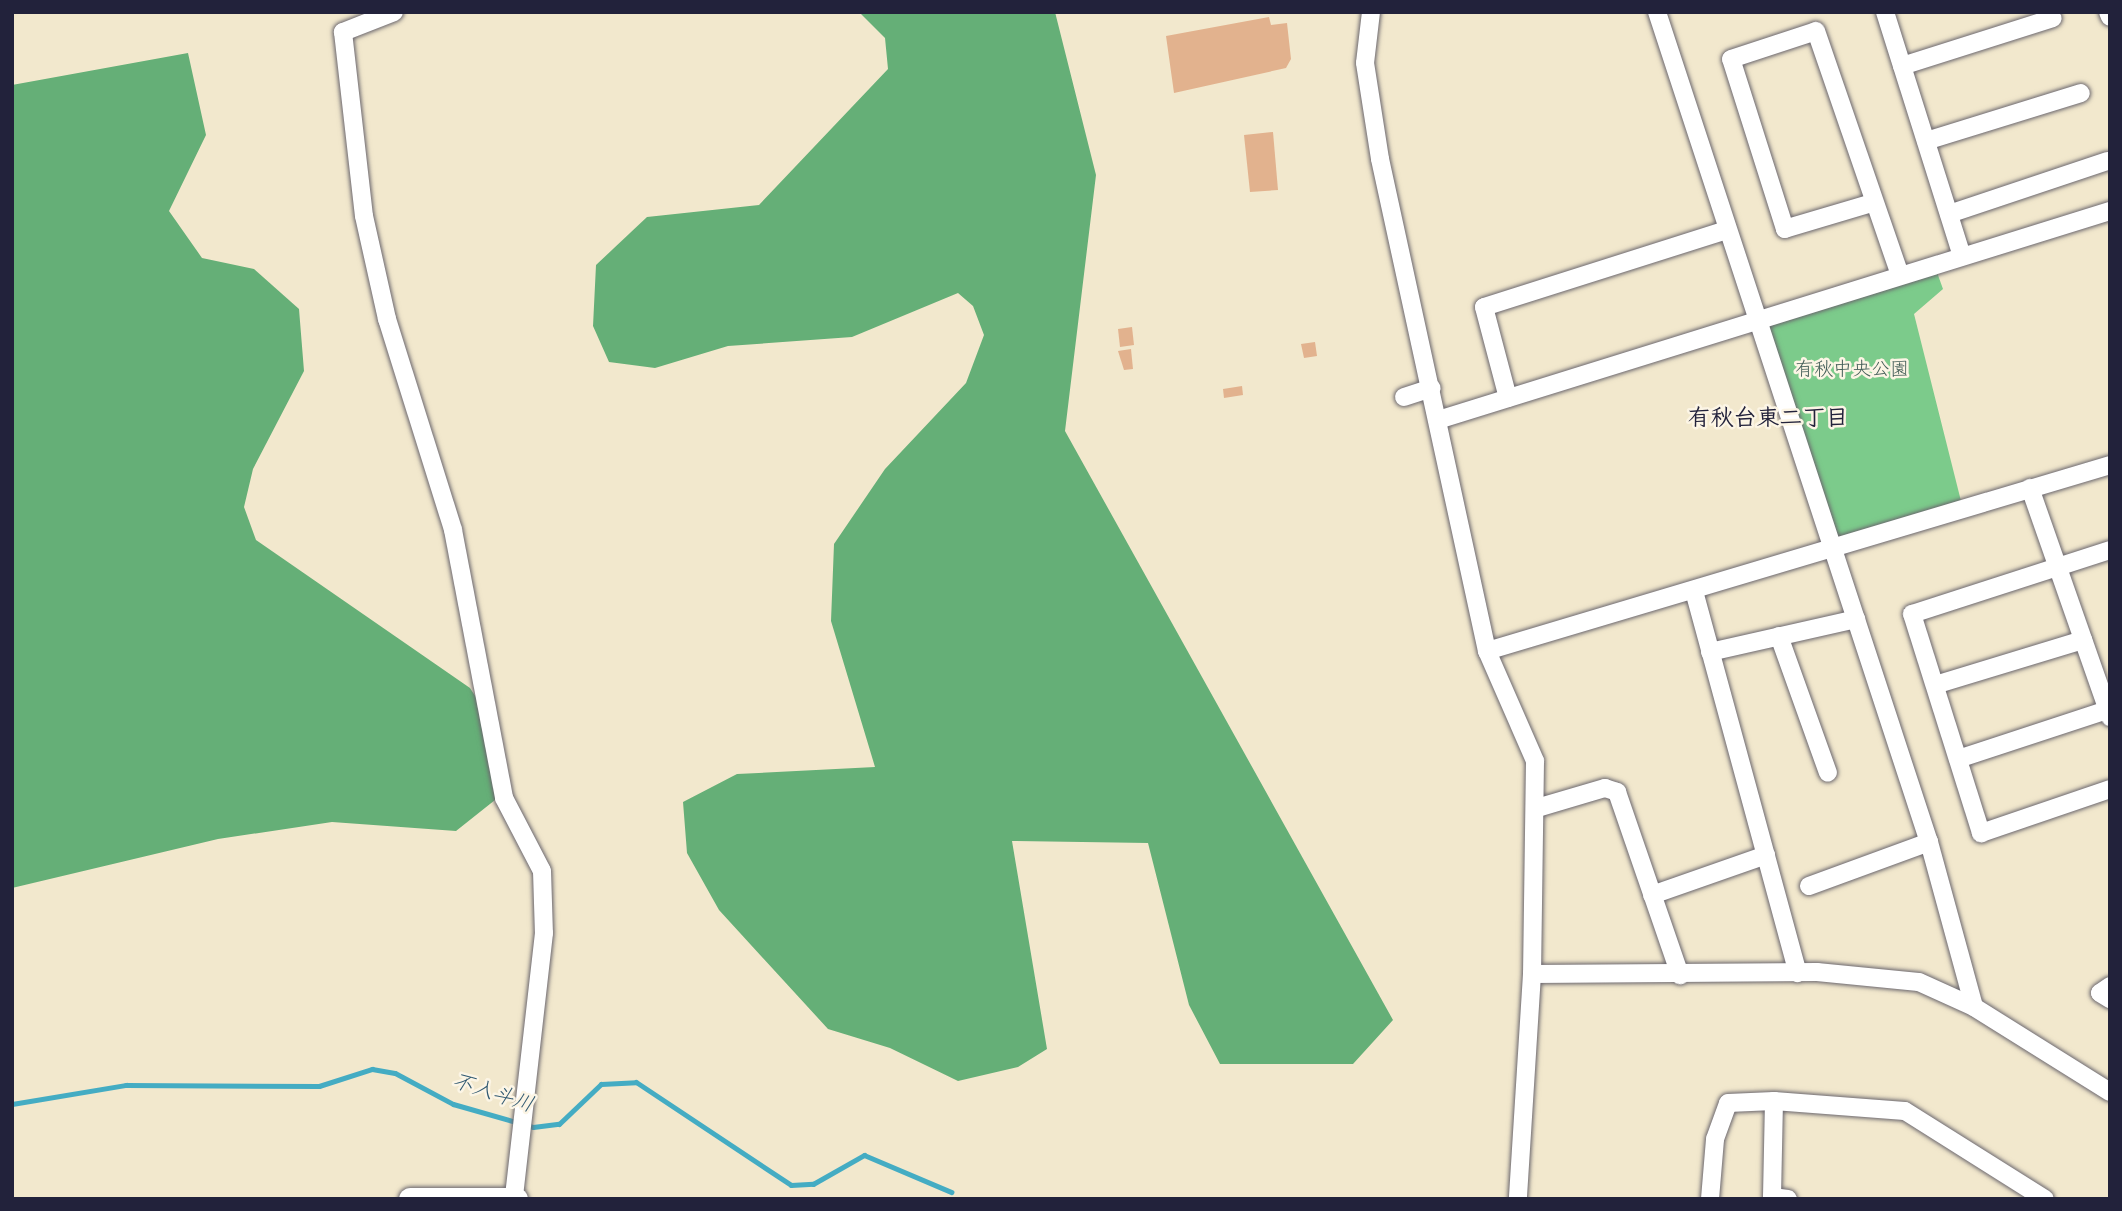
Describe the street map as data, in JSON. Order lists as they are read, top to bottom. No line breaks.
{"districts":["有秋台東二丁目"],"water":["不入斗川"],"parks":["有秋中央公園"]}
